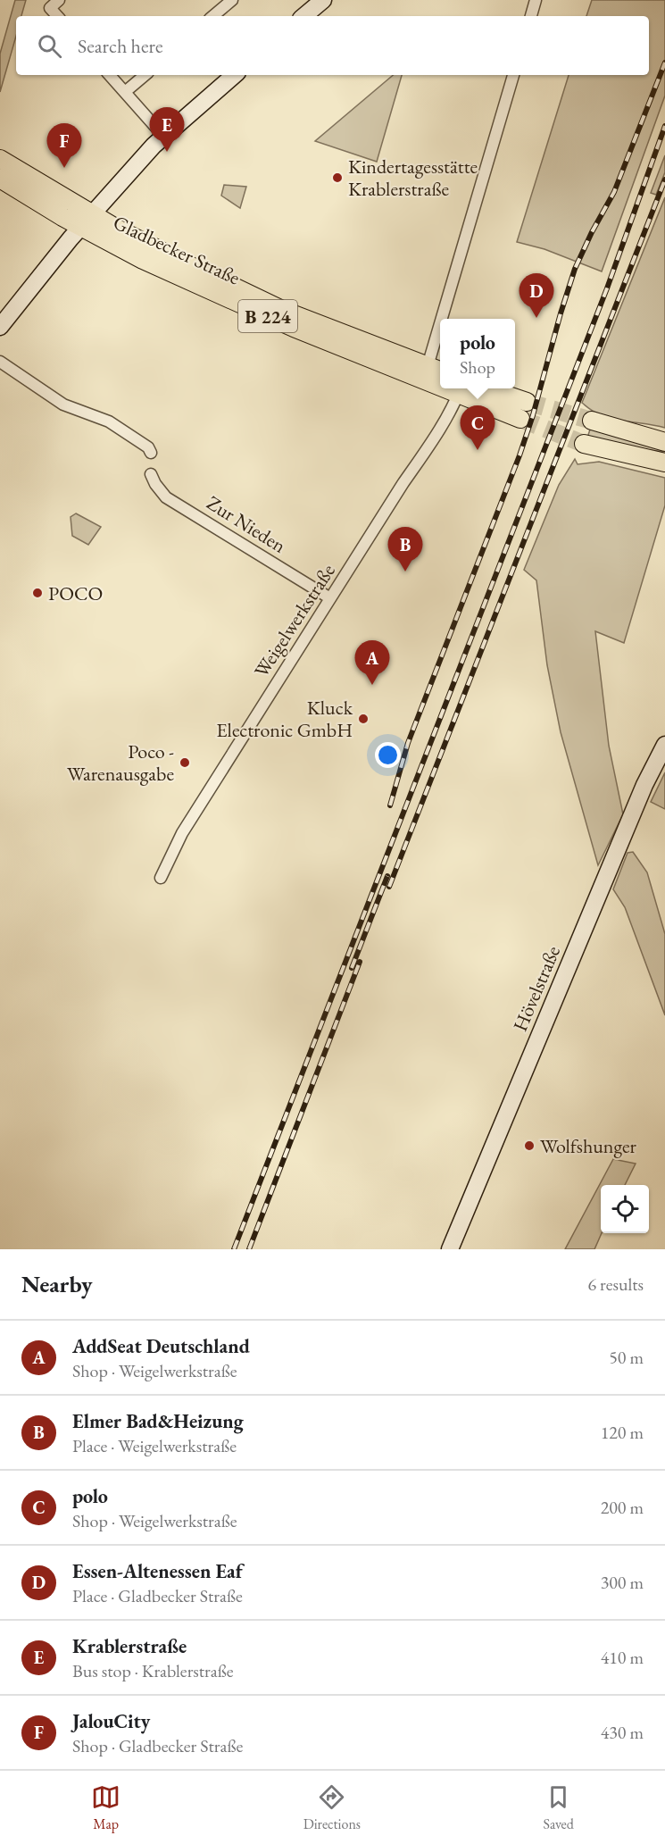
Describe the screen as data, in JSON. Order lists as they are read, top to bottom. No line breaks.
{"streets":{"main road":["Gladbecker Straße","B 224","Hövelstraße"],"street":["Zur Nieden","Weigelwerkstraße"]},"crossings":[["Gladbecker Straße","Weigelwerkstraße"],["Zur Nieden","Weigelwerkstraße"]],"places":["Kindertagesstätte Krablerstraße","POCO","Kluck Electronic GmbH","Poco - Warenausgabe","Wolfshunger"],"page":{"search":"Search here","pins":["E","F","D","C","B","A"],"popup":["polo","Shop"],"heading":["Nearby","6 results"],"list":[{"mark":"A","name":"AddSeat Deutschland","note":"Shop · Weigelwerkstraße","value":"50 m"},{"mark":"B","name":"Elmer Bad&Heizung","note":"Place · Weigelwerkstraße","value":"120 m"},{"mark":"C","name":"polo","note":"Shop · Weigelwerkstraße","value":"200 m"},{"mark":"D","name":"Essen-Altenessen Eaf","note":"Place · Gladbecker Straße","value":"300 m"},{"mark":"E","name":"Krablerstraße","note":"Bus stop · Krablerstraße","value":"410 m"},{"mark":"F","name":"JalouCity","note":"Shop · Gladbecker Straße","value":"430 m"}],"nav":["Map","Directions","Saved"]}}
